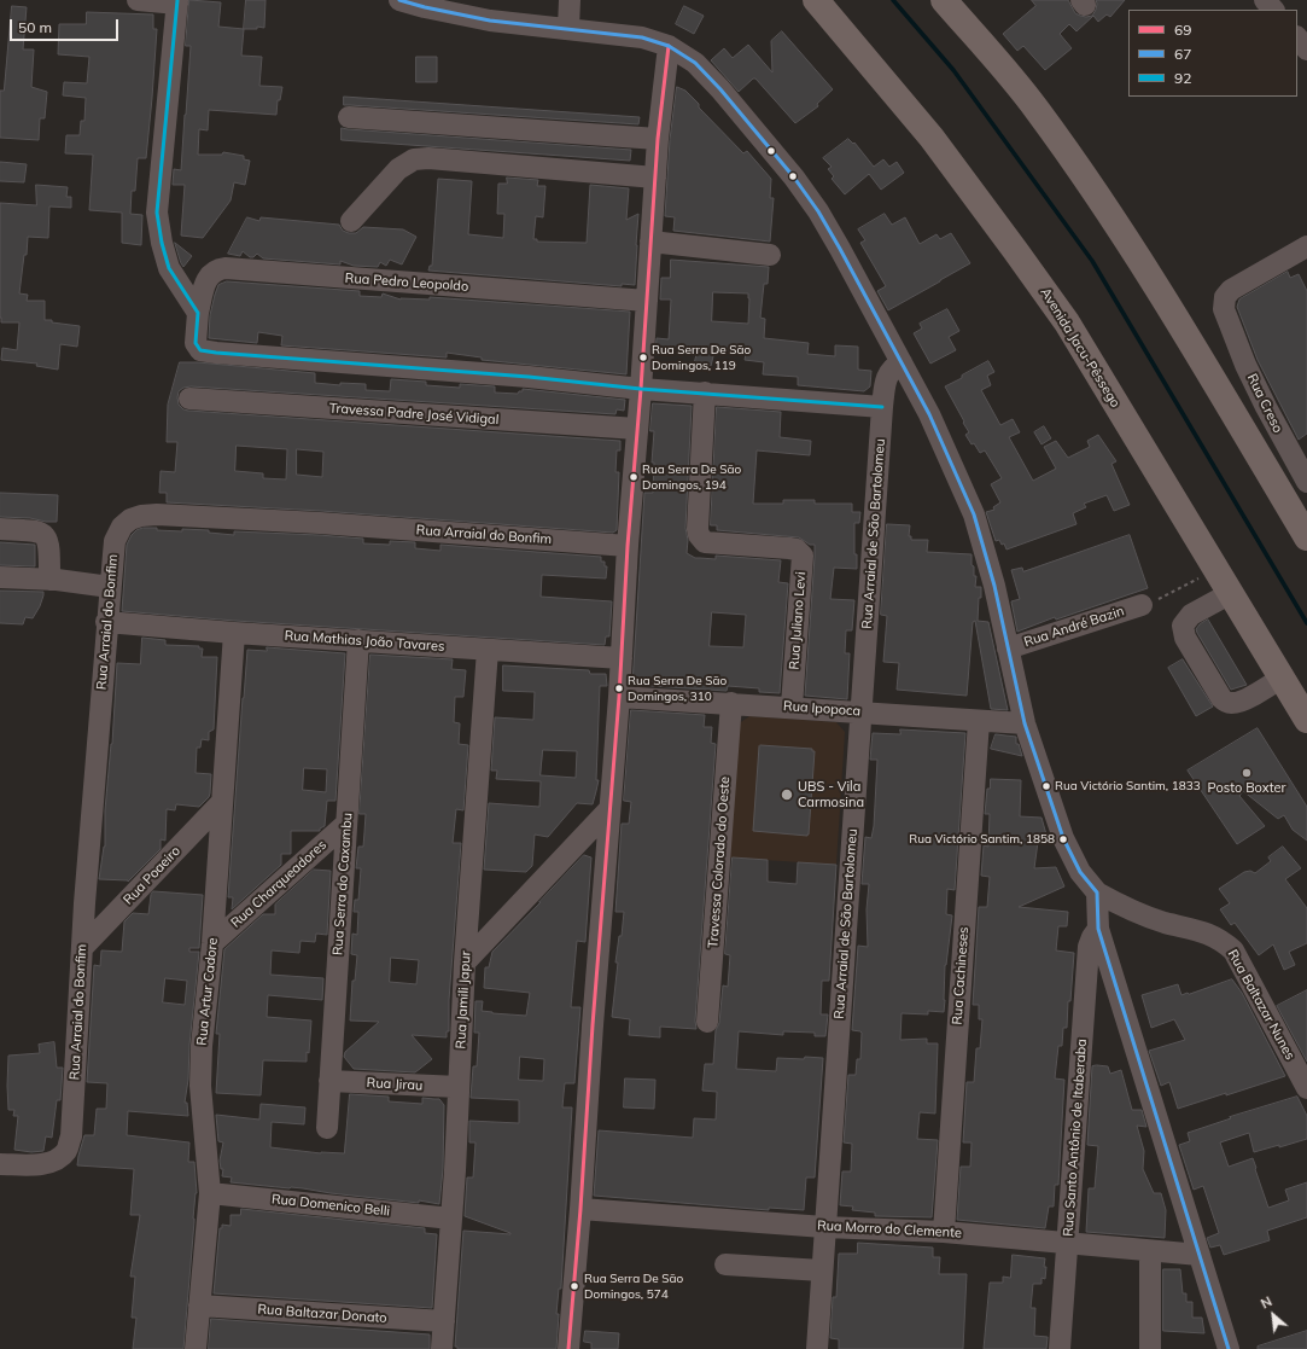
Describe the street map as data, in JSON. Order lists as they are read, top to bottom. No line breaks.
{"streets":{"highway":["Avenida Jacu-Pêssego"],"street":["Rua Pedro Leopoldo","Rua Creso","Travessa Padre José Vidigal","Rua Arraial de São Bartolomeu","Rua Arraial do Bonfim","Rua Juliano Levi","Rua André Bazin","Rua Mathias João Tavares","Rua Ipopoca","Travessa Colorado do Oeste","Rua Poaeiro","Rua Charqueadores","Rua Serra do Caxambu","Rua Cachineses","Rua Artur Cadore","Rua Jamili Japur","Rua Baltazar Nunes","Rua Jirau","Rua Santo Antônio de Itaberaba","Rua Domenico Belli","Rua Morro do Clemente","Rua Baltazar Donato"]},"crossings":[["Rua Arraial de São Bartolomeu","Rua Ipopoca"],["Rua Arraial de São Bartolomeu","Rua Morro do Clemente"],["Rua Arraial do Bonfim","Rua Mathias João Tavares"],["Rua Arraial do Bonfim","Rua Poaeiro"],["Rua Juliano Levi","Rua Ipopoca"],["Rua Mathias João Tavares","Rua Serra do Caxambu"],["Rua Mathias João Tavares","Rua Artur Cadore"],["Rua Mathias João Tavares","Rua Jamili Japur"],["Rua Ipopoca","Travessa Colorado do Oeste"],["Rua Ipopoca","Rua Cachineses"],["Rua Poaeiro","Rua Artur Cadore"],["Rua Charqueadores","Rua Serra do Caxambu"],["Rua Charqueadores","Rua Artur Cadore"],["Rua Serra do Caxambu","Rua Jirau"],["Rua Cachineses","Rua Morro do Clemente"],["Rua Artur Cadore","Rua Domenico Belli"],["Rua Artur Cadore","Rua Baltazar Donato"],["Rua Jamili Japur","Rua Jirau"],["Rua Jamili Japur","Rua Domenico Belli"],["Rua Jamili Japur","Rua Baltazar Donato"],["Rua Santo Antônio de Itaberaba","Rua Morro do Clemente"]],"places":["Rua Serra De São Domingos, 119","Rua Serra De São Domingos, 194","Rua Serra De São Domingos, 310","Posto Boxter","Rua Victório Santim, 1833","UBS - Vila Carmosina","Rua Victório Santim, 1858","Rua Serra De São Domingos, 574"],"lines":["transit line 67","transit line 92","transit line 69"],"legend":["69","67","92"],"scale_bar":"50 m","north":"top left"}
